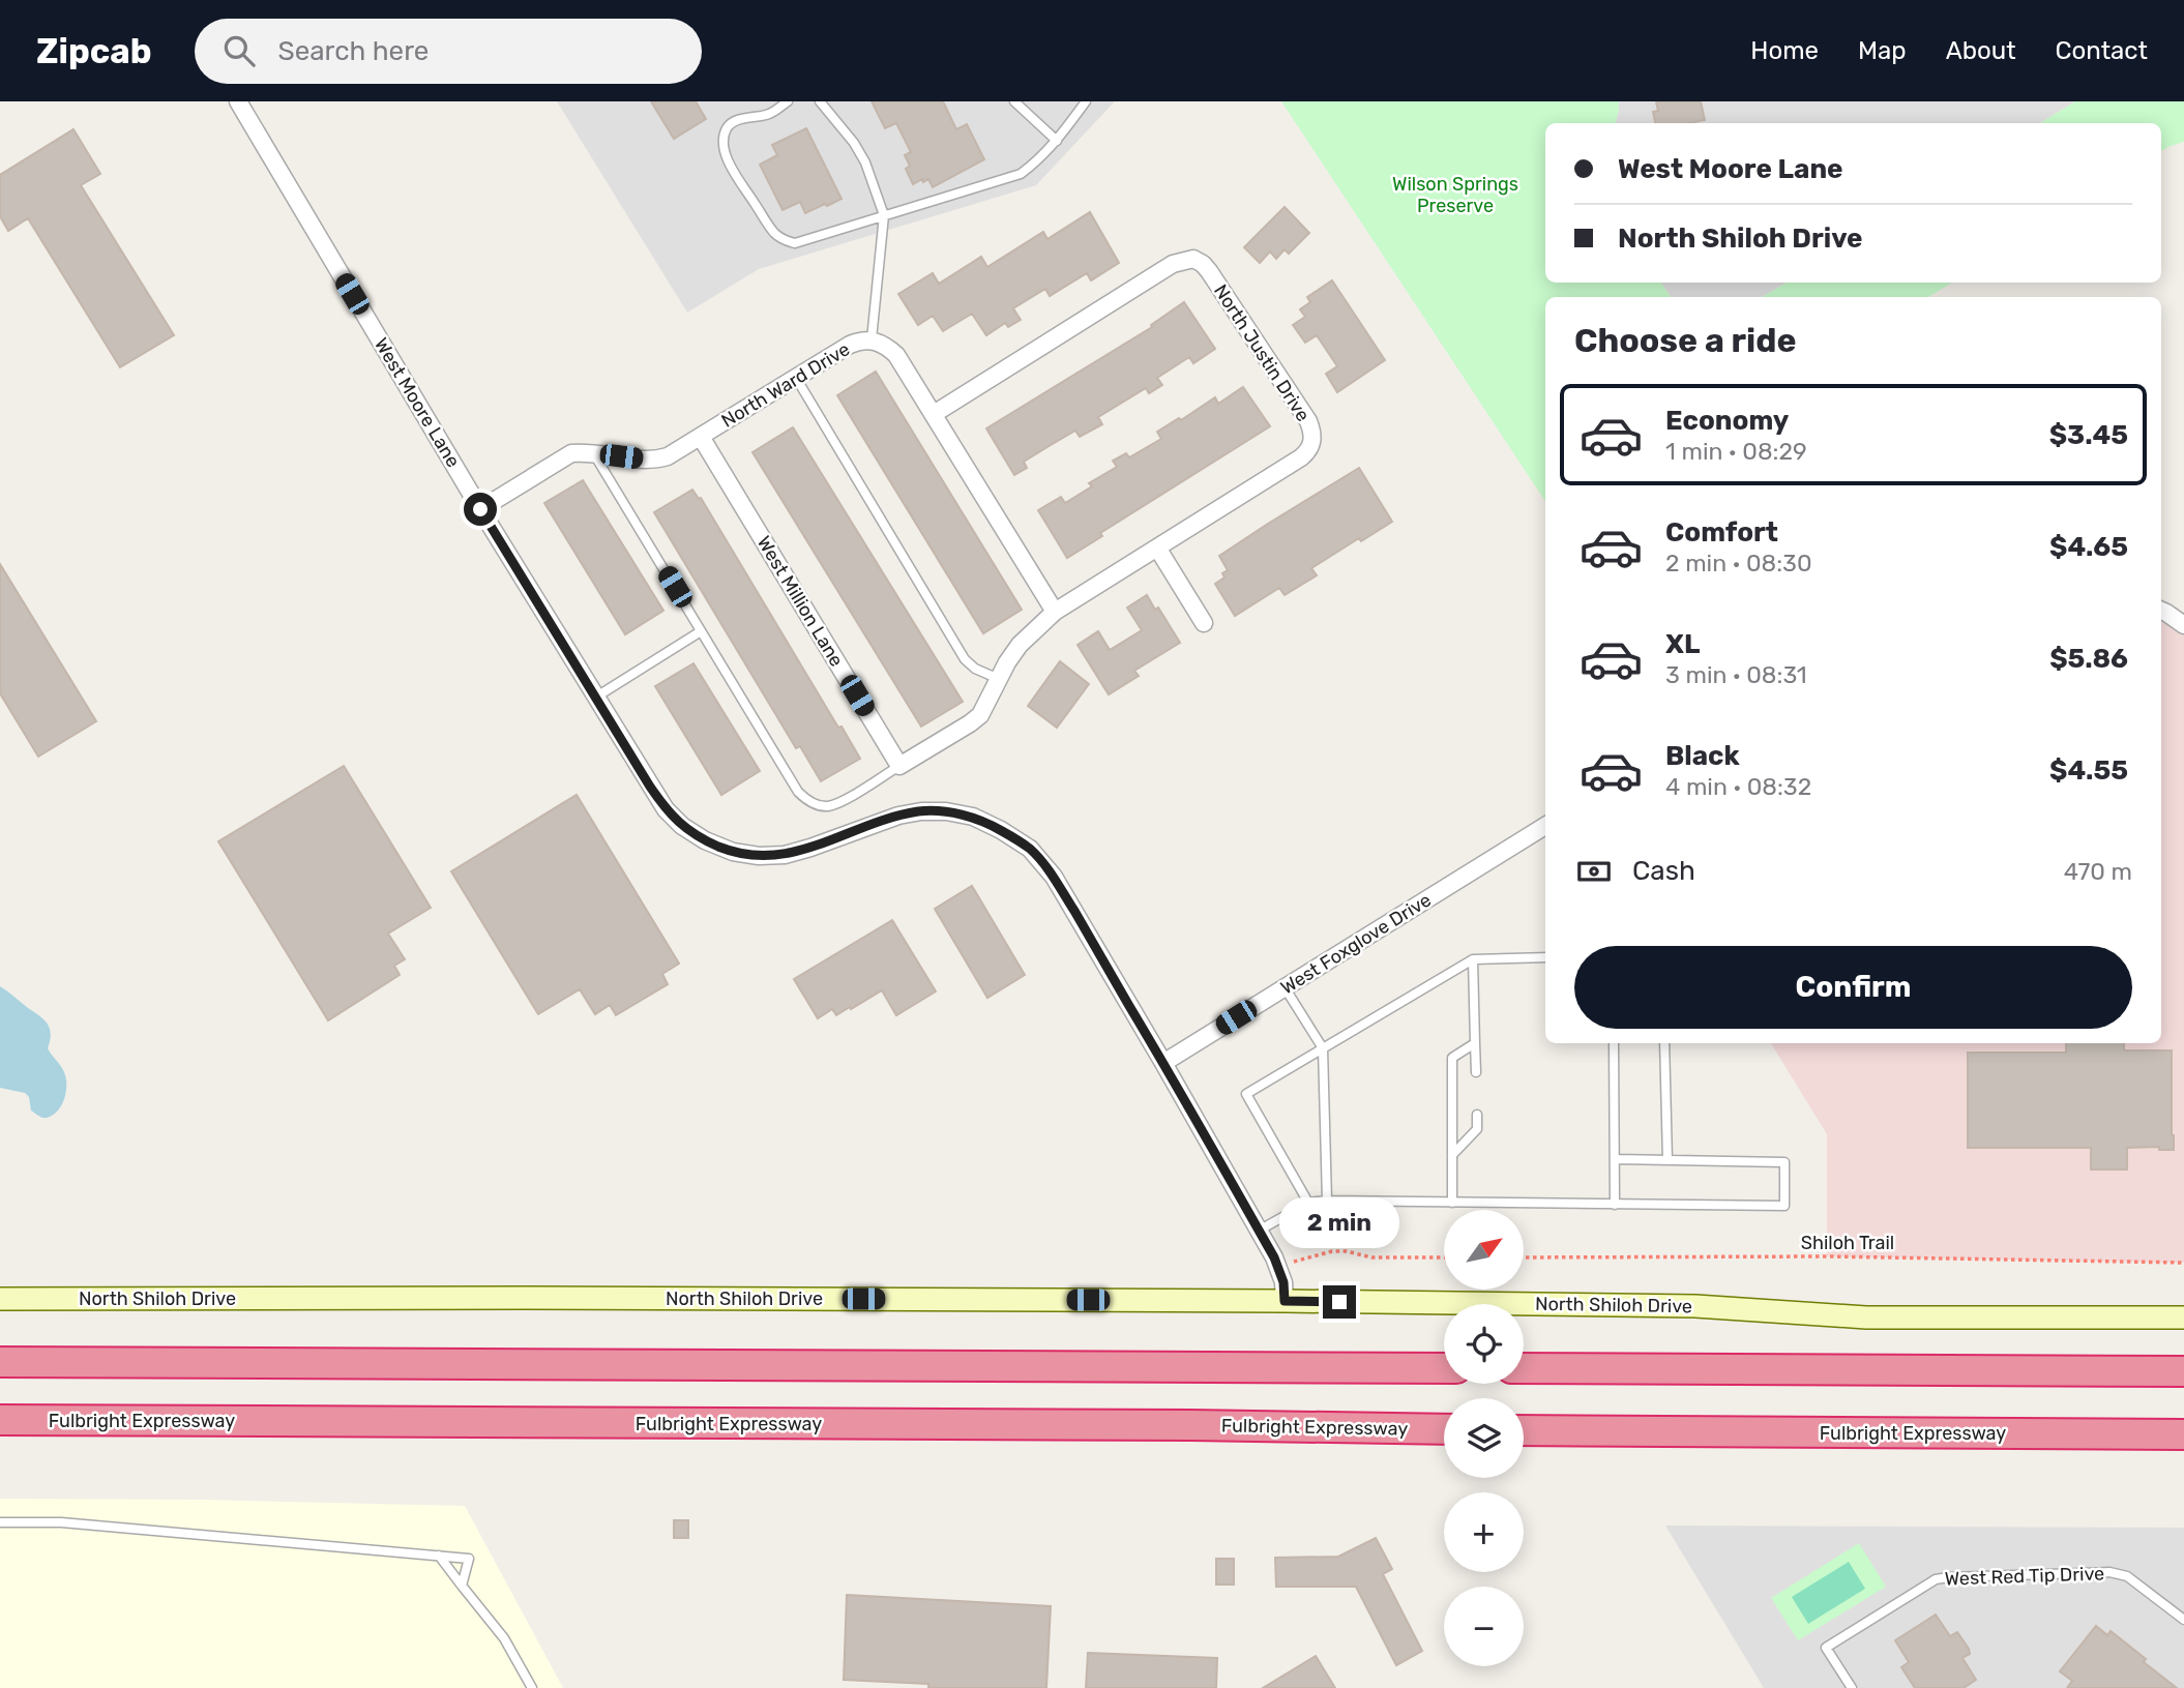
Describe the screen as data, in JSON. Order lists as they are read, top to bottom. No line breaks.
{"streets":{"highway":["Fulbright Expressway"],"street":["North Justin Drive","North Ward Drive","West Moore Lane","West Million Lane","West Foxglove Drive","North Shiloh Drive"],"lane":["West Red Tip Drive"],"path":["Shiloh Trail"]},"crossings":[["North Justin Drive","North Ward Drive"],["North Justin Drive","West Million Lane"],["North Ward Drive","West Moore Lane"],["North Ward Drive","West Million Lane"],["West Moore Lane","West Foxglove Drive"],["West Moore Lane","North Shiloh Drive"]],"parks":["Wilson Springs Preserve"],"north":"top right","page":{"header":"Zipcab","search":"Search here","nav":["Home","Map","About","Contact"],"banner":["West Moore Lane","North Shiloh Drive"],"heading":"Choose a ride","list":[{"name":"Economy","note":"1 min · 08:29","value":"$3.45"},{"name":"Comfort","note":"2 min · 08:30","value":"$4.65"},{"name":"XL","note":"3 min · 08:31","value":"$5.86"},{"name":"Black","note":"4 min · 08:32","value":"$4.55"}],"pay":["Cash","470 m"],"buttons":"Confirm","bubble":"2 min","map_buttons":["+","−"]}}
